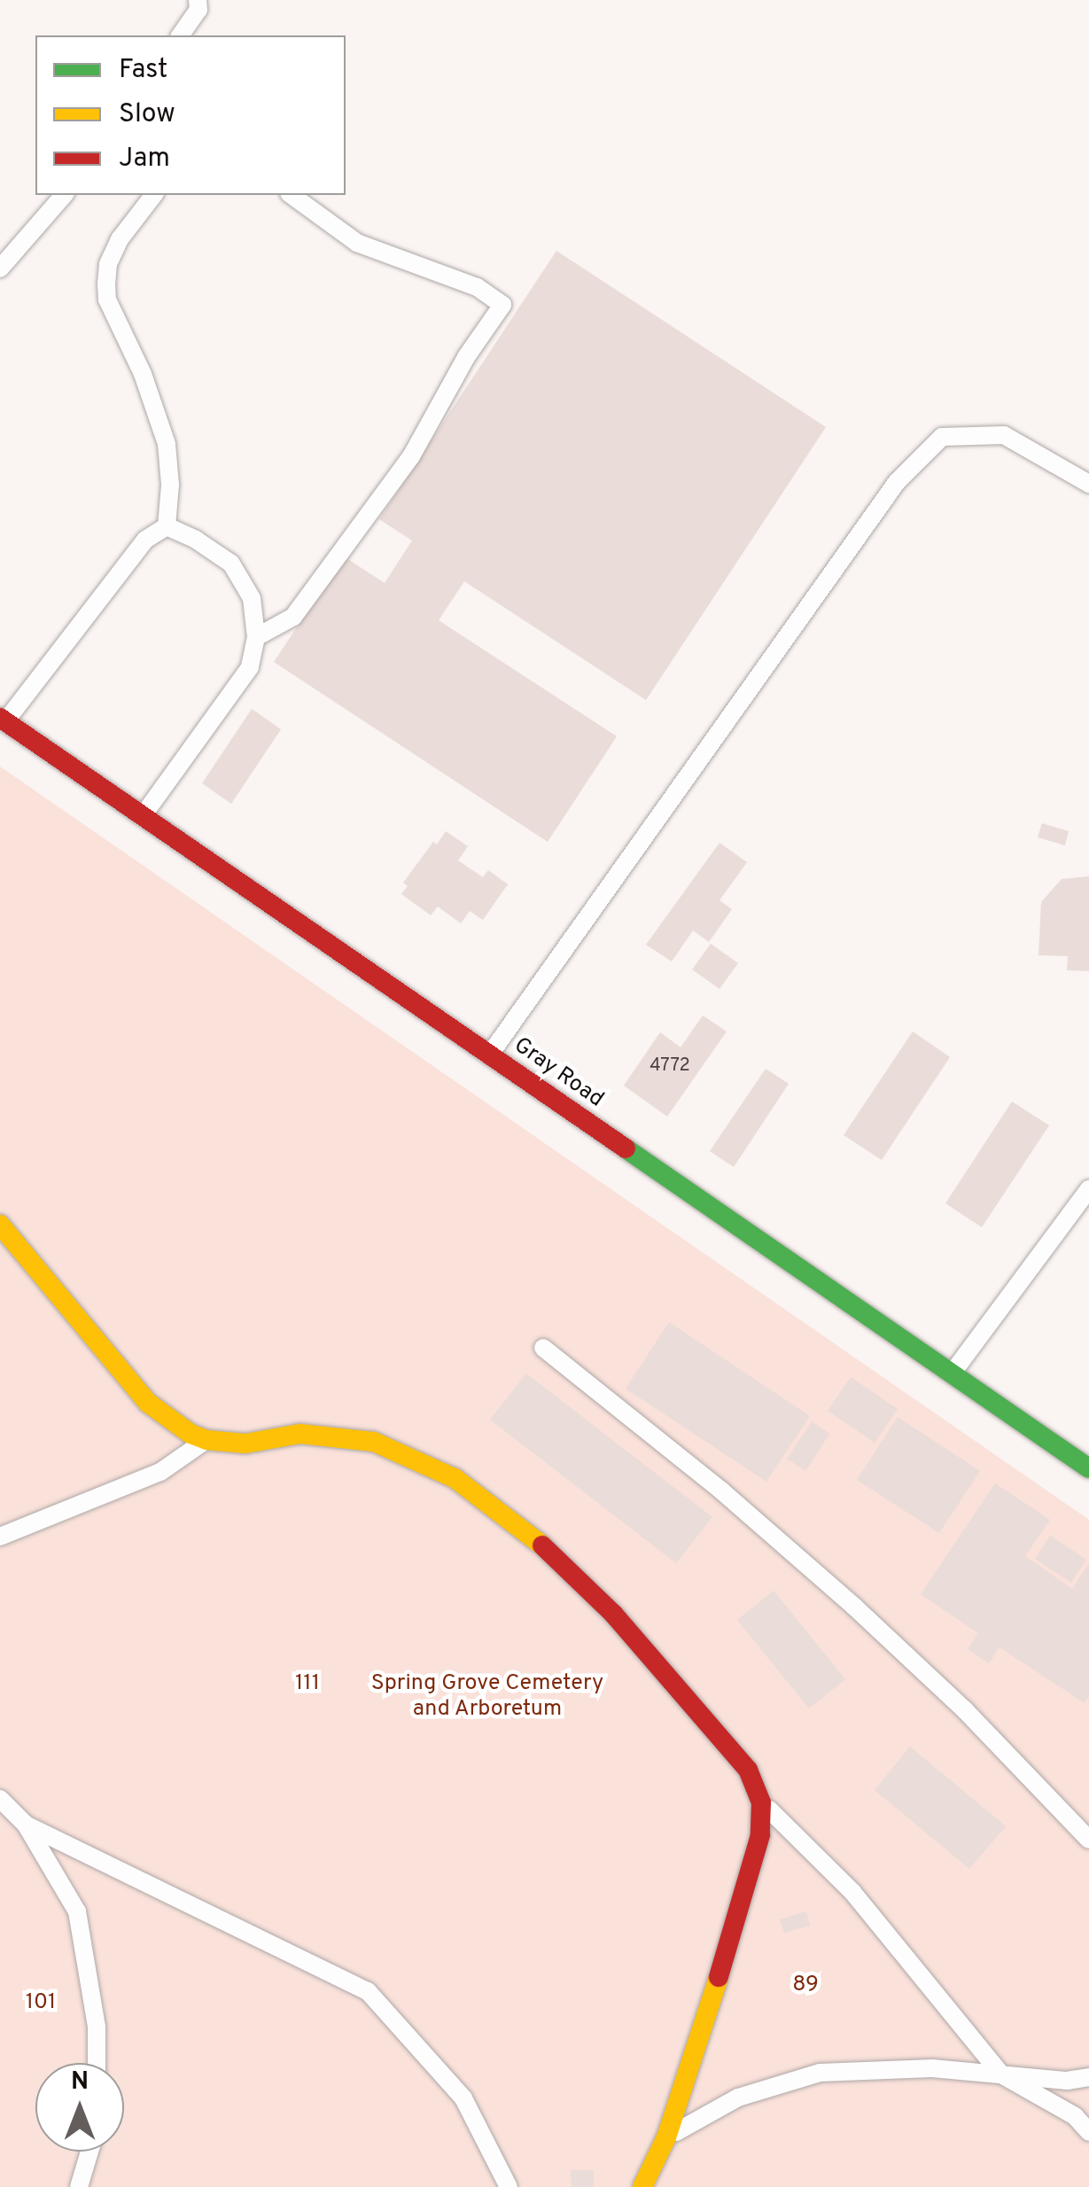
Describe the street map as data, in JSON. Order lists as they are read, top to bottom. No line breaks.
{"streets":{"street":["Gray Road"]},"parks":["111","Spring Grove Cemetery and Arboretum","89","101"],"house_numbers":["4772"],"legend":["Fast","Slow","Jam"],"north":"top"}
